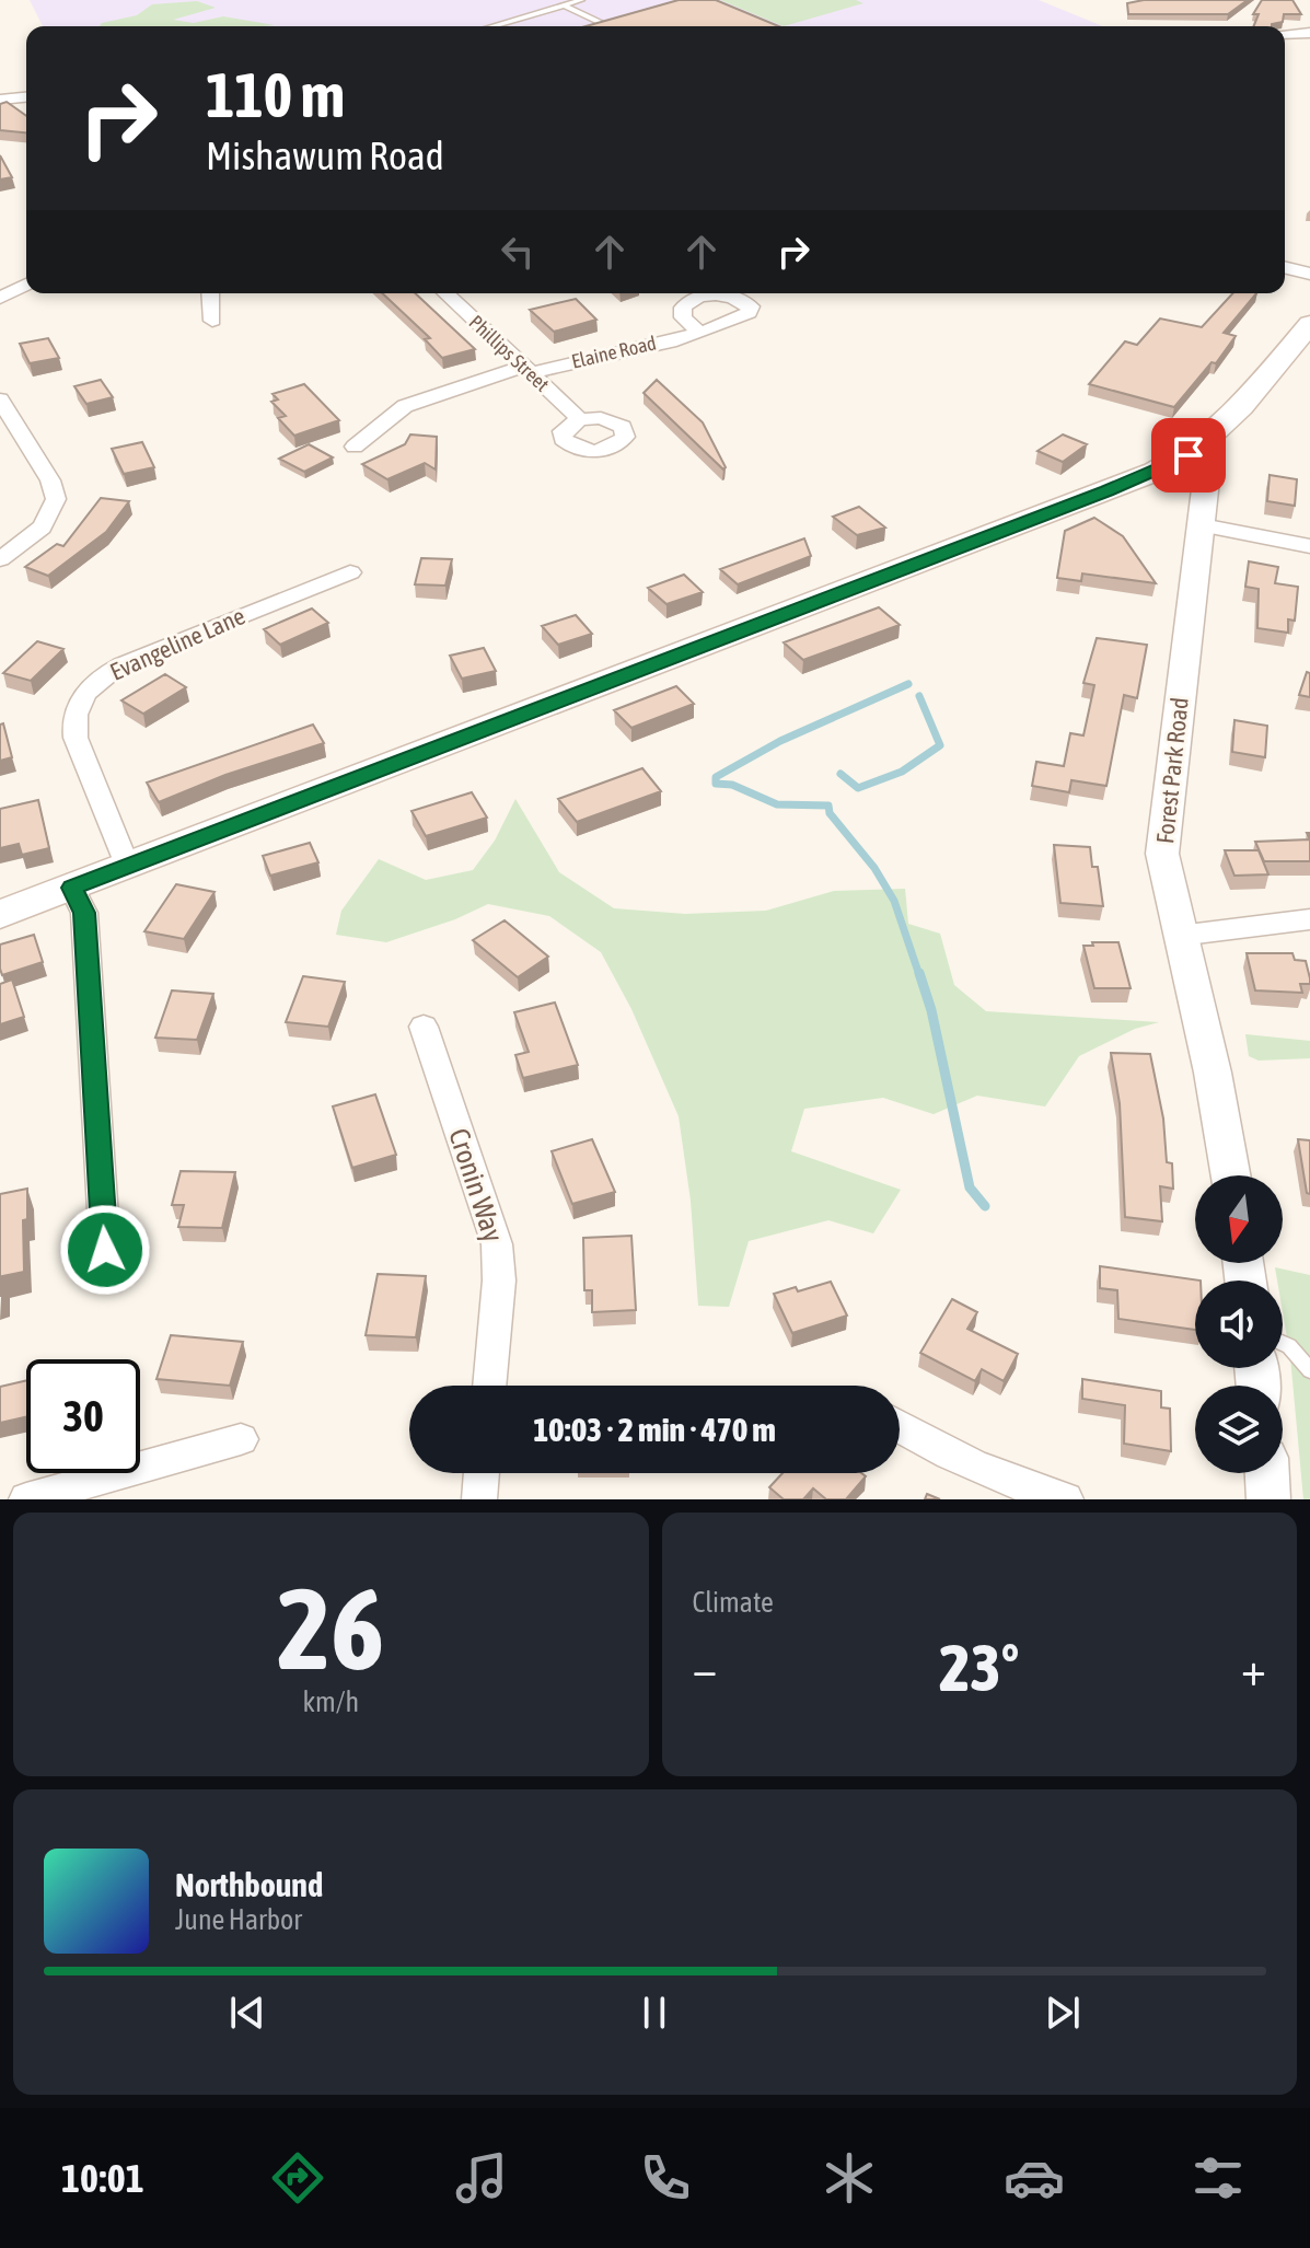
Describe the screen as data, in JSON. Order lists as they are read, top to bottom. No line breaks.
{"streets":{"street":["Elaine Road","Phillips Street","Evangeline Lane","Forest Park Road","Cronin Way"]},"crossings":[["Elaine Road","Phillips Street"]],"north":"bottom","page":{"turn":["110 m","Mishawum Road"],"limit":"30","trip":"10:03 · 2 min · 470 m","tile":[["26","km/h"],"Climate"],"heat":["−","23°","+"],"song":["Northbound","June Harbor"],"tabs":"10:01"}}
